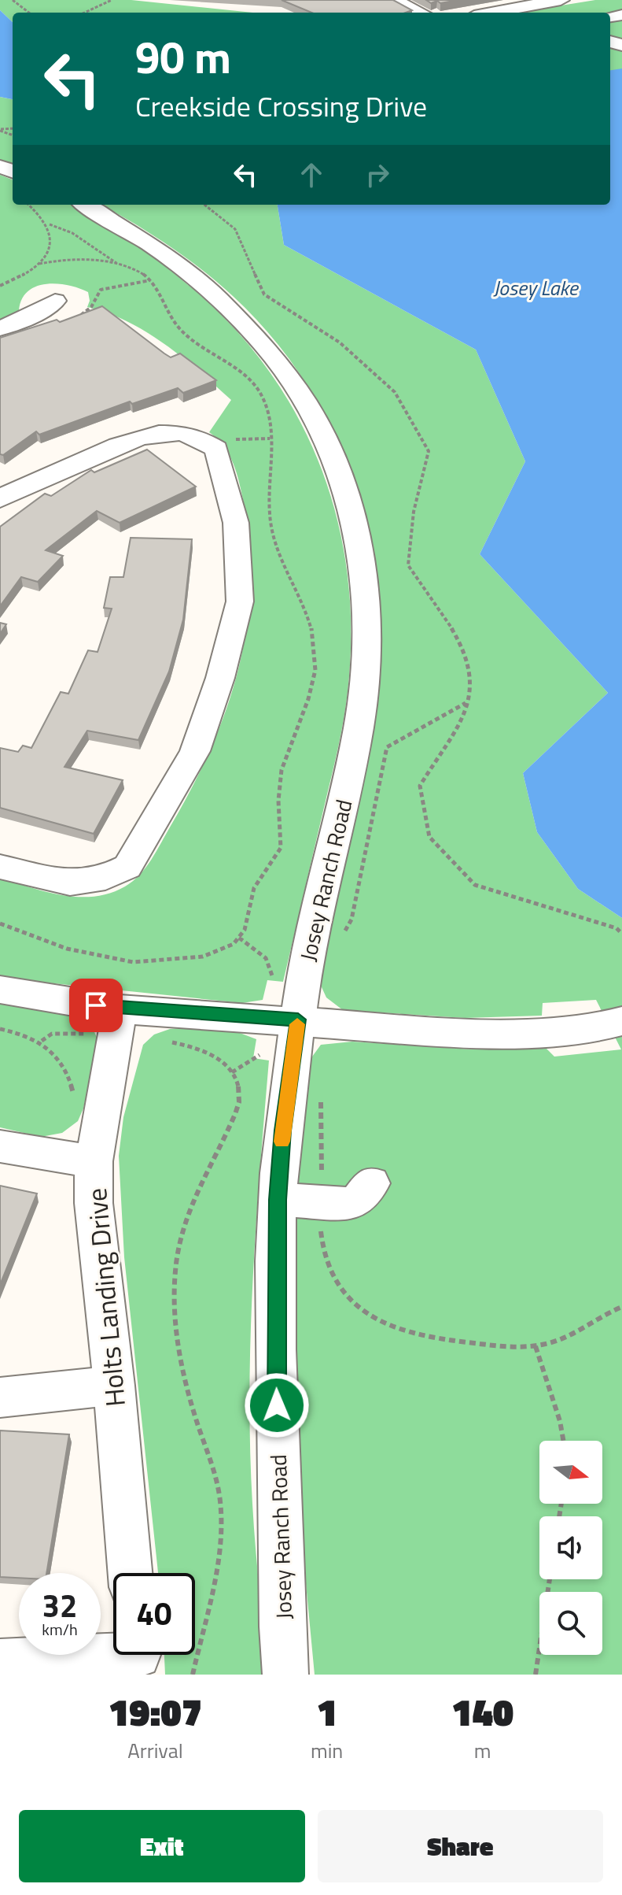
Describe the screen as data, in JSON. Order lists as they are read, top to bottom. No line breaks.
{"streets":{"street":["Josey Ranch Road","Holts Landing Drive"]},"water":["Josey Lake"],"north":"right","page":{"turn":["90 m","Creekside Crossing Drive"],"speed":"32 km/h","limit":"40","eta":["19:07","Arrival","1","min","140","m"],"buttons":["Exit","Share"]}}
